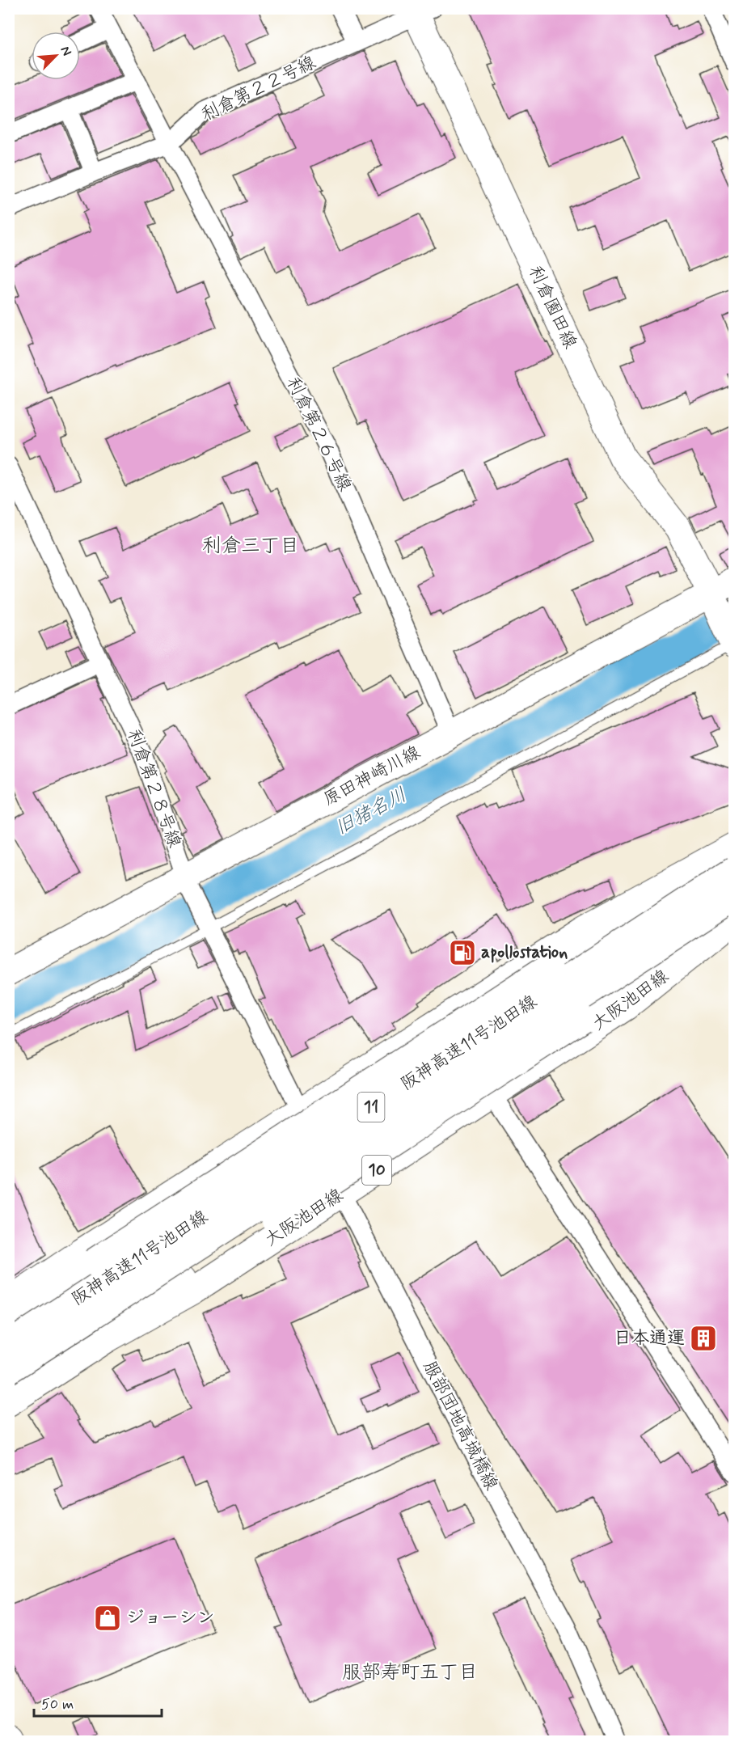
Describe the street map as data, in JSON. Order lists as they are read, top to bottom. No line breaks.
{"streets":{"main road":["利倉園田線","原田神崎川線","大阪池田線","阪神高速11号池田線","11","10"],"street":["利倉第２２号線","利倉第２６号線","利倉第２８号線","服部団地高城橋線"]},"crossings":[["利倉第２２号線","利倉園田線"],["利倉第２２号線","利倉第２６号線"],["利倉園田線","原田神崎川線"],["利倉第２６号線","原田神崎川線"],["原田神崎川線","利倉第２８号線"],["利倉第２８号線","服部団地高城橋線"],["大阪池田線","11"],["大阪池田線","服部団地高城橋線"]],"districts":["利倉三丁目","服部寿町五丁目"],"water":["旧猪名川"],"places":{"fuel station":["apollostation"],"building":["日本通運"],"shop":["ジョーシン"]},"scale_bar":"50 m","north":"top right"}
